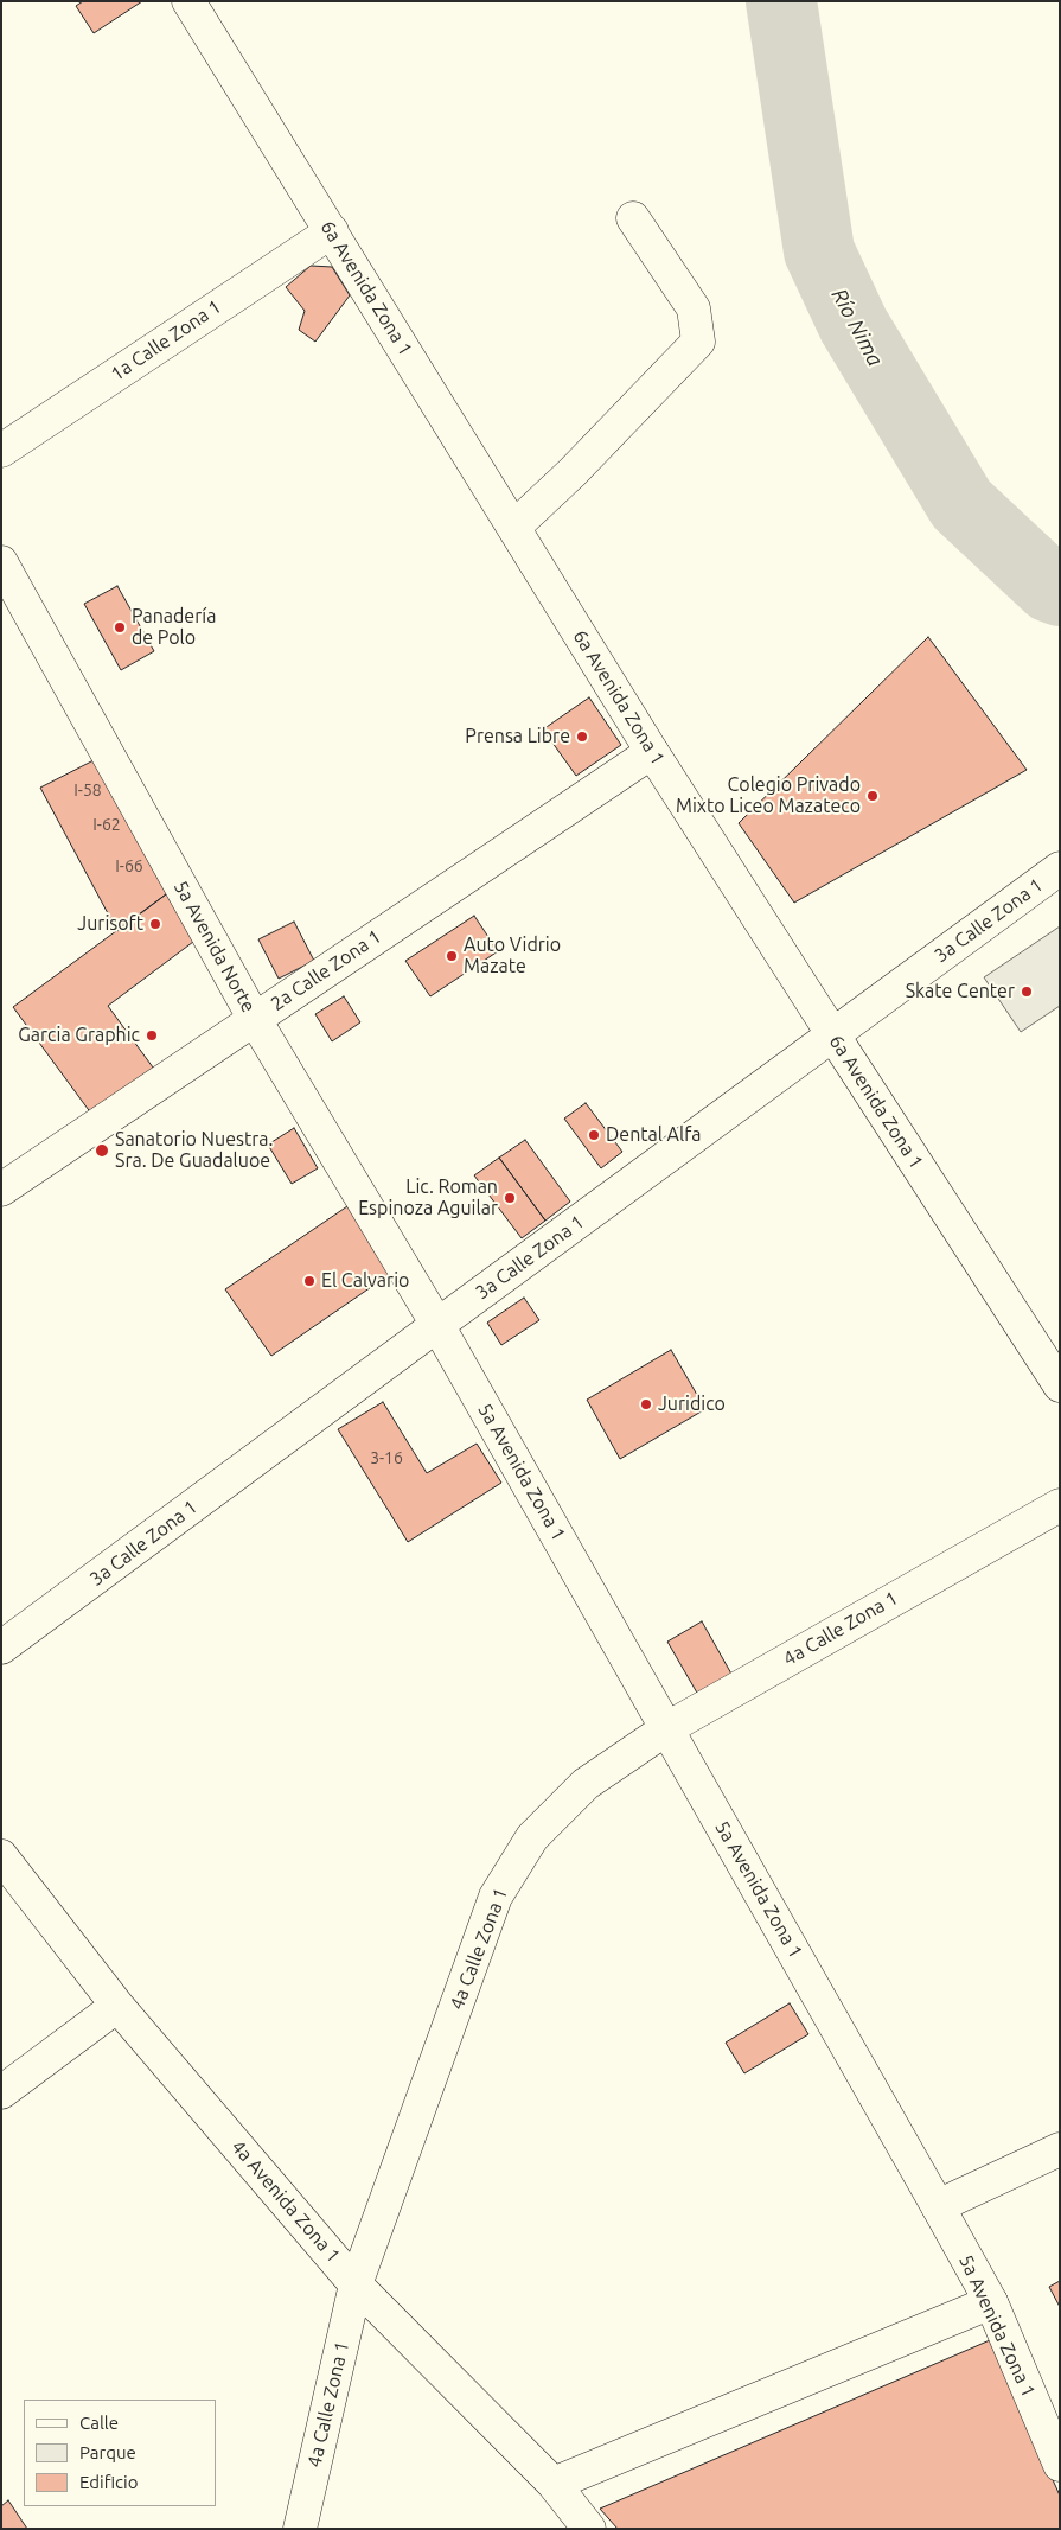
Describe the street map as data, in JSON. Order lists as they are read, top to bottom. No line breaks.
{"streets":{"street":["6a Avenida Zona 1","1a Calle Zona 1","3a Calle Zona 1","5a Avenida Norte","2a Calle Zona 1","5a Avenida Zona 1","4a Calle Zona 1","4a Avenida Zona 1"]},"crossings":[["6a Avenida Zona 1","1a Calle Zona 1"],["6a Avenida Zona 1","3a Calle Zona 1"],["6a Avenida Zona 1","2a Calle Zona 1"],["3a Calle Zona 1","5a Avenida Norte"],["3a Calle Zona 1","5a Avenida Zona 1"],["5a Avenida Norte","2a Calle Zona 1"],["5a Avenida Norte","5a Avenida Zona 1"],["5a Avenida Zona 1","4a Calle Zona 1"],["4a Calle Zona 1","4a Avenida Zona 1"]],"water":["Río Nima"],"places":["Panadería de Polo","Prensa Libre","Colegio Privado Mixto Liceo Mazateco","Jurisoft","Auto Vidrio Mazate","Skate Center","Garcia Graphic","Dental Alfa","Sanatorio Nuestra. Sra. De Guadaluoe","Lic. Roman Espinoza Aguilar","El Calvario","Juridico"],"house_numbers":["I-58","I-62","I-66","3-16"],"legend":["Calle","Parque","Edificio"]}
